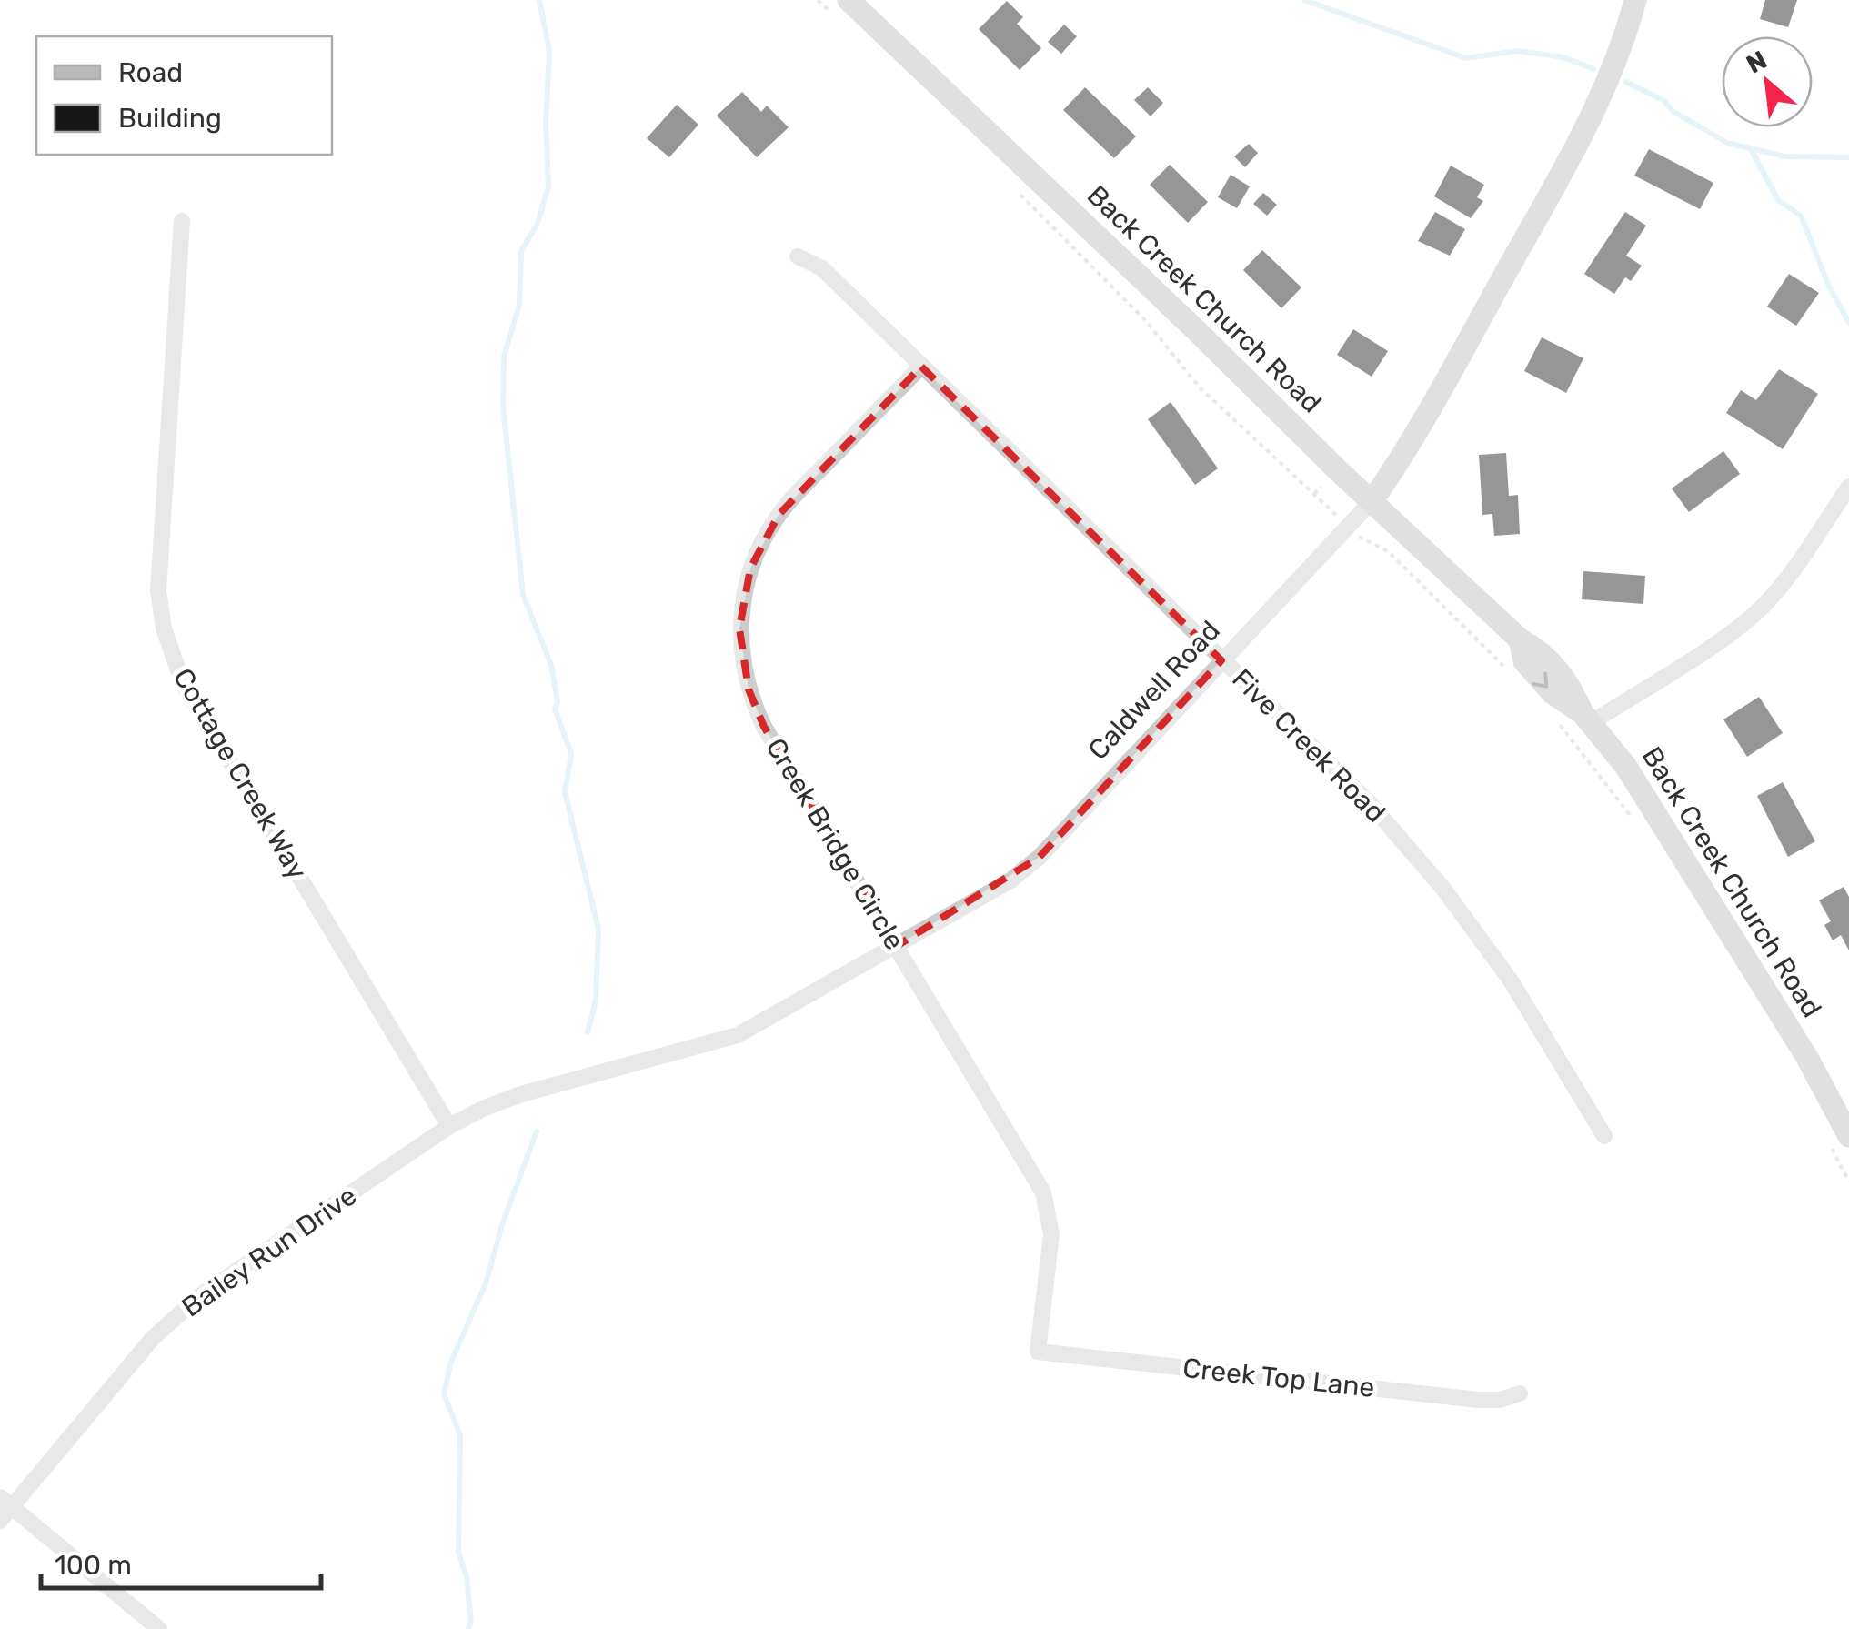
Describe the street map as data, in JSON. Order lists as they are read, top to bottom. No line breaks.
{"streets":{"street":["Back Creek Church Road","Caldwell Road","Five Creek Road","Cottage Creek Way","Creek Bridge Circle","Bailey Run Drive","Creek Top Lane"]},"crossings":[["Back Creek Church Road","Caldwell Road"],["Caldwell Road","Five Creek Road"],["Caldwell Road","Cottage Creek Way"],["Caldwell Road","Creek Bridge Circle"],["Caldwell Road","Bailey Run Drive"],["Five Creek Road","Creek Bridge Circle"],["Cottage Creek Way","Bailey Run Drive"],["Creek Bridge Circle","Creek Top Lane"]],"legend":["Road","Building"],"scale_bar":"100 m","north":"top left"}
